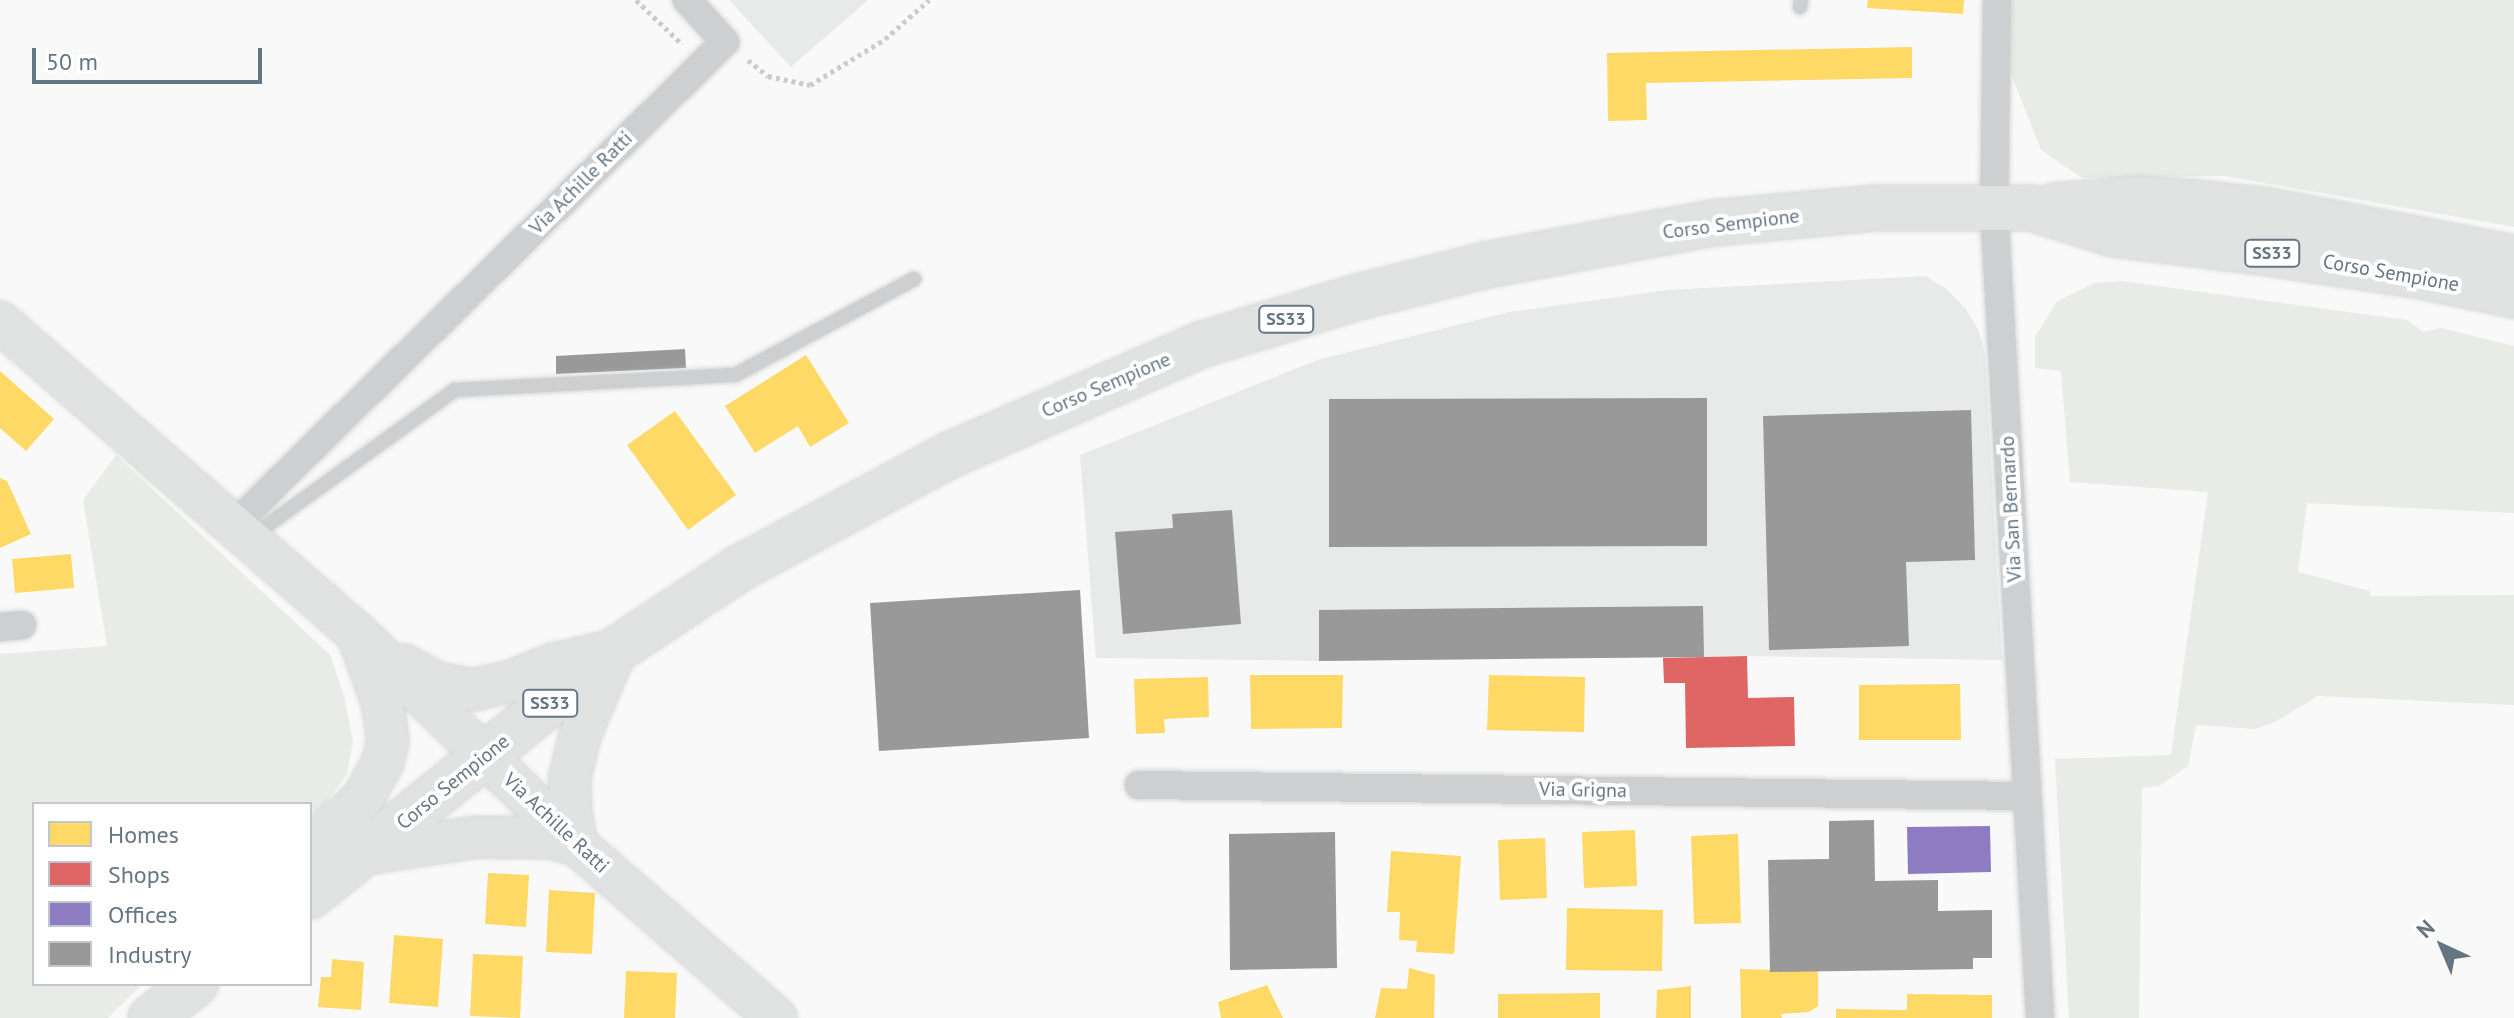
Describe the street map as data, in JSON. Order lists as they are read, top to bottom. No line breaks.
{"streets":{"main road":["Corso Sempione","SS33"],"street":["Via Achille Ratti","Via San Bernardo","Via Grigna"]},"crossings":[["Via Achille Ratti","Corso Sempione"],["Corso Sempione","Via San Bernardo"],["Via San Bernardo","Via Grigna"]],"legend":["Homes","Shops","Offices","Industry"],"scale_bar":"50 m","north":"top left"}
